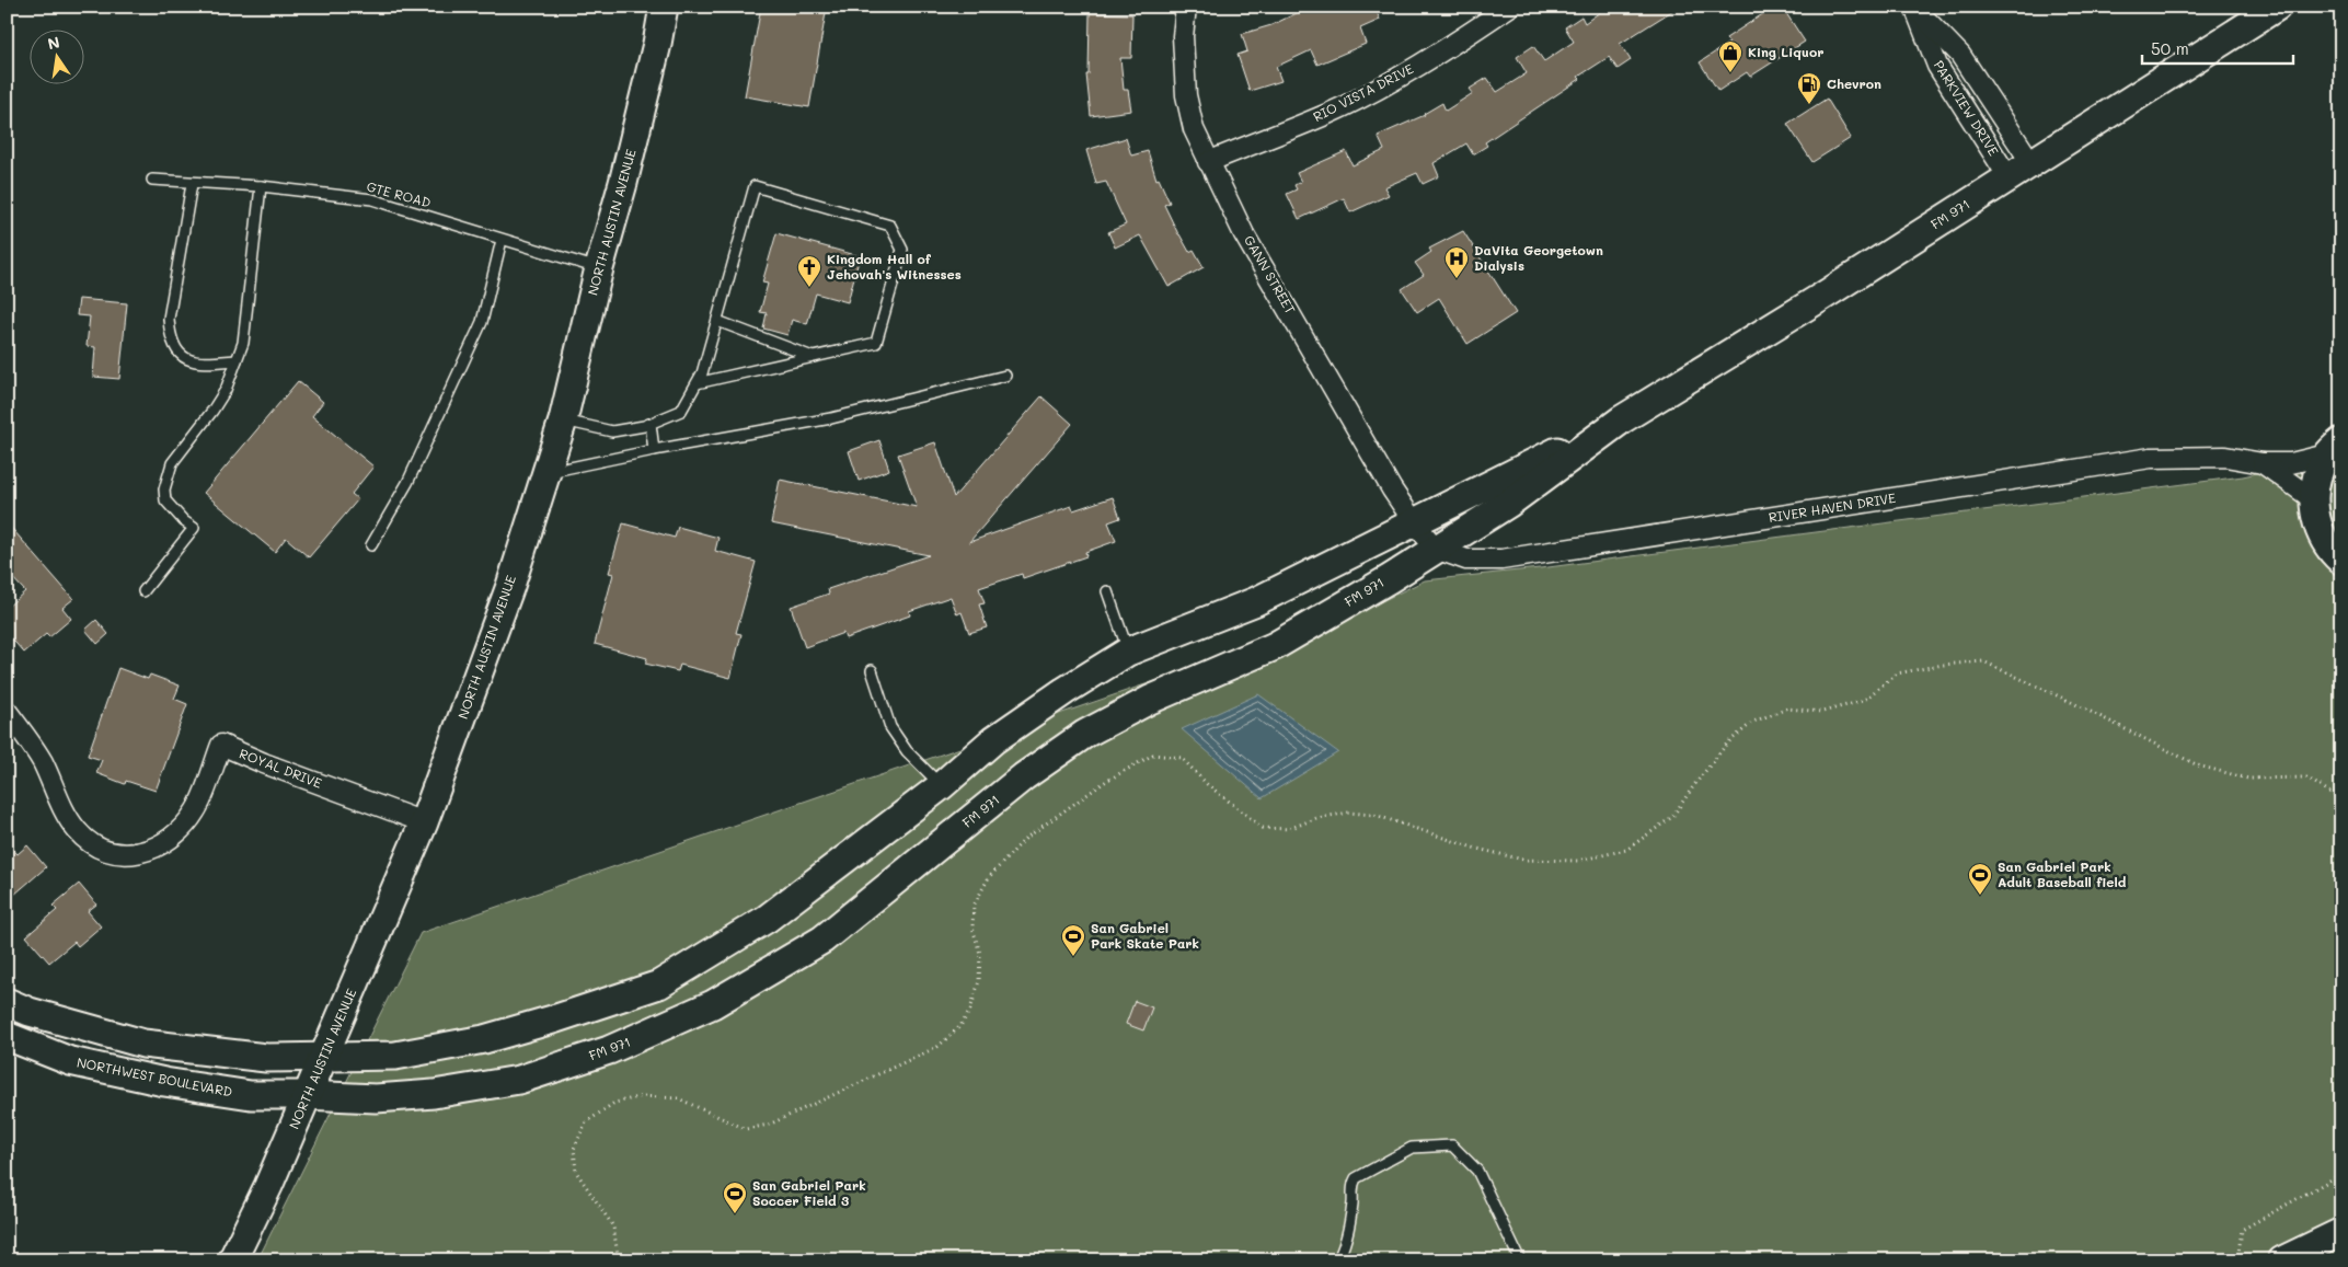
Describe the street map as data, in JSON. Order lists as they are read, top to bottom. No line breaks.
{"streets":{"main road":["FM 971","NORTH AUSTIN AVENUE","NORTHWEST BOULEVARD"],"street":["RIO VISTA DRIVE","PARKVIEW DRIVE","GANN STREET","RIVER HAVEN DRIVE","ROYAL DRIVE"],"lane":["GTE ROAD"]},"crossings":[["RIO VISTA DRIVE","GANN STREET"],["PARKVIEW DRIVE","FM 971"],["GTE ROAD","NORTH AUSTIN AVENUE"],["FM 971","NORTH AUSTIN AVENUE"],["FM 971","GANN STREET"],["FM 971","RIVER HAVEN DRIVE"],["FM 971","NORTHWEST BOULEVARD"],["NORTH AUSTIN AVENUE","ROYAL DRIVE"],["NORTH AUSTIN AVENUE","NORTHWEST BOULEVARD"]],"places":{"shop":["King Liquor"],"fuel station":["Chevron"],"hospital":["DaVita Georgetown Dialysis"],"church":["Kingdom Hall of Jehovah's Witnesses"],"sports":["San Gabriel Park Adult Baseball field","San Gabriel Park Skate Park","San Gabriel Park Soccer Field 3"]},"scale_bar":"50 m","north":"top"}
